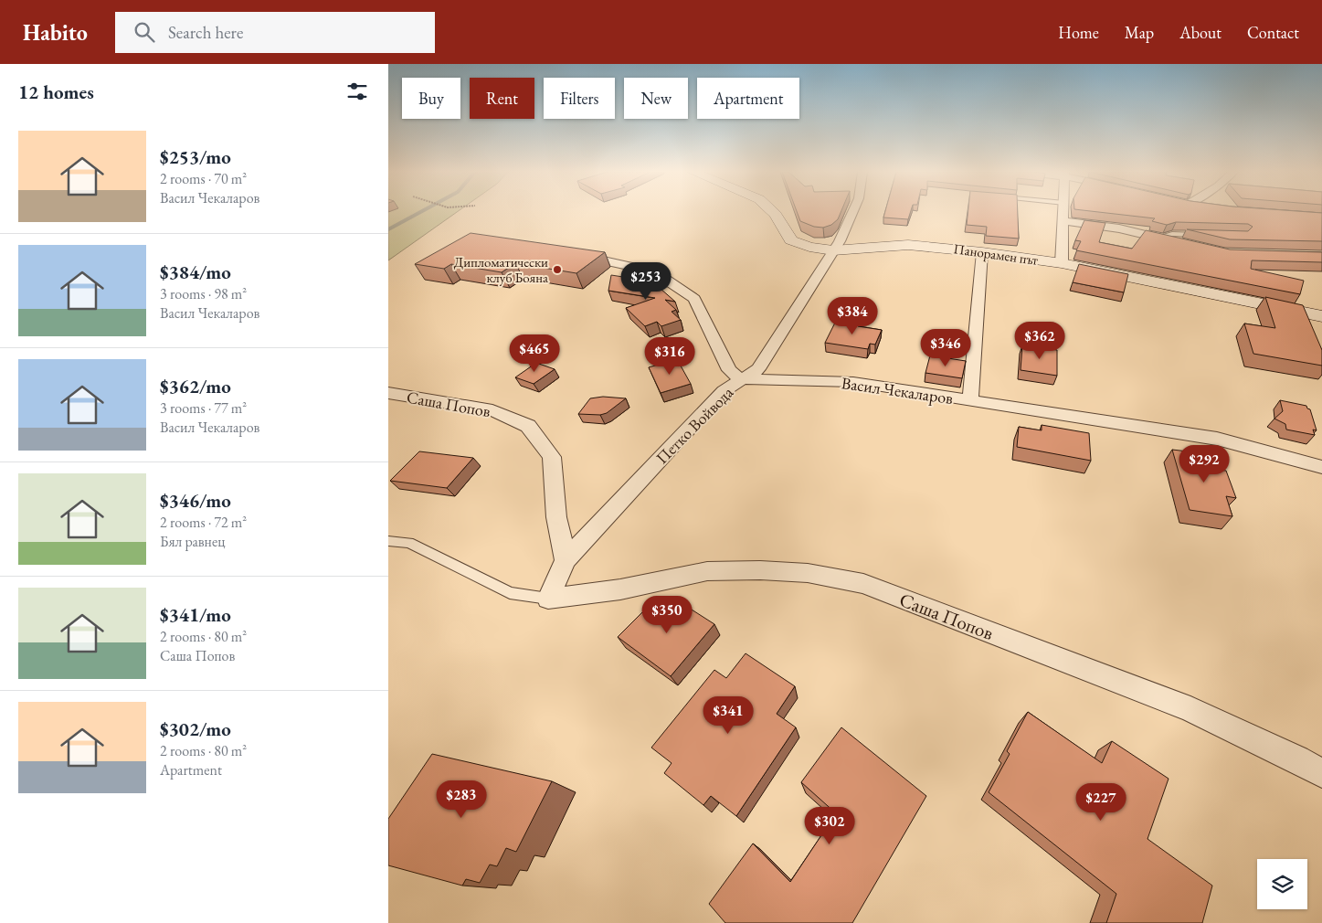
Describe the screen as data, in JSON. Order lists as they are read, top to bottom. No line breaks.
{"streets":{"main road":["Панорамен път"],"street":["Васил Чекаларов","Саша Попов","Петко Войвода"]},"crossings":[["Панорамен път","Петко Войвода"],["Васил Чекаларов","Петко Войвода"],["Саша Попов","Петко Войвода"]],"places":["Дипломатически клуб Бояна"],"page":{"header":"Habito","search":"Search here","nav":["Home","Map","About","Contact"],"heading":"12 homes","chip":["Buy","Rent","Filters","New","Apartment"],"list":[{"name":"$253/mo","note":"2 rooms · 70 m² · Васил Чекаларов"},{"name":"$384/mo","note":"3 rooms · 98 m² · Васил Чекаларов"},{"name":"$362/mo","note":"3 rooms · 77 m² · Васил Чекаларов"},{"name":"$346/mo","note":"2 rooms · 72 m² · Бял равнец"},{"name":"$341/mo","note":"2 rooms · 80 m² · Саша Попов"},{"name":"$302/mo","note":"2 rooms · 80 m² · Apartment"}],"price":["$253","$384","$362","$346","$465","$316","$292","$350","$341","$283","$227","$302"]}}
